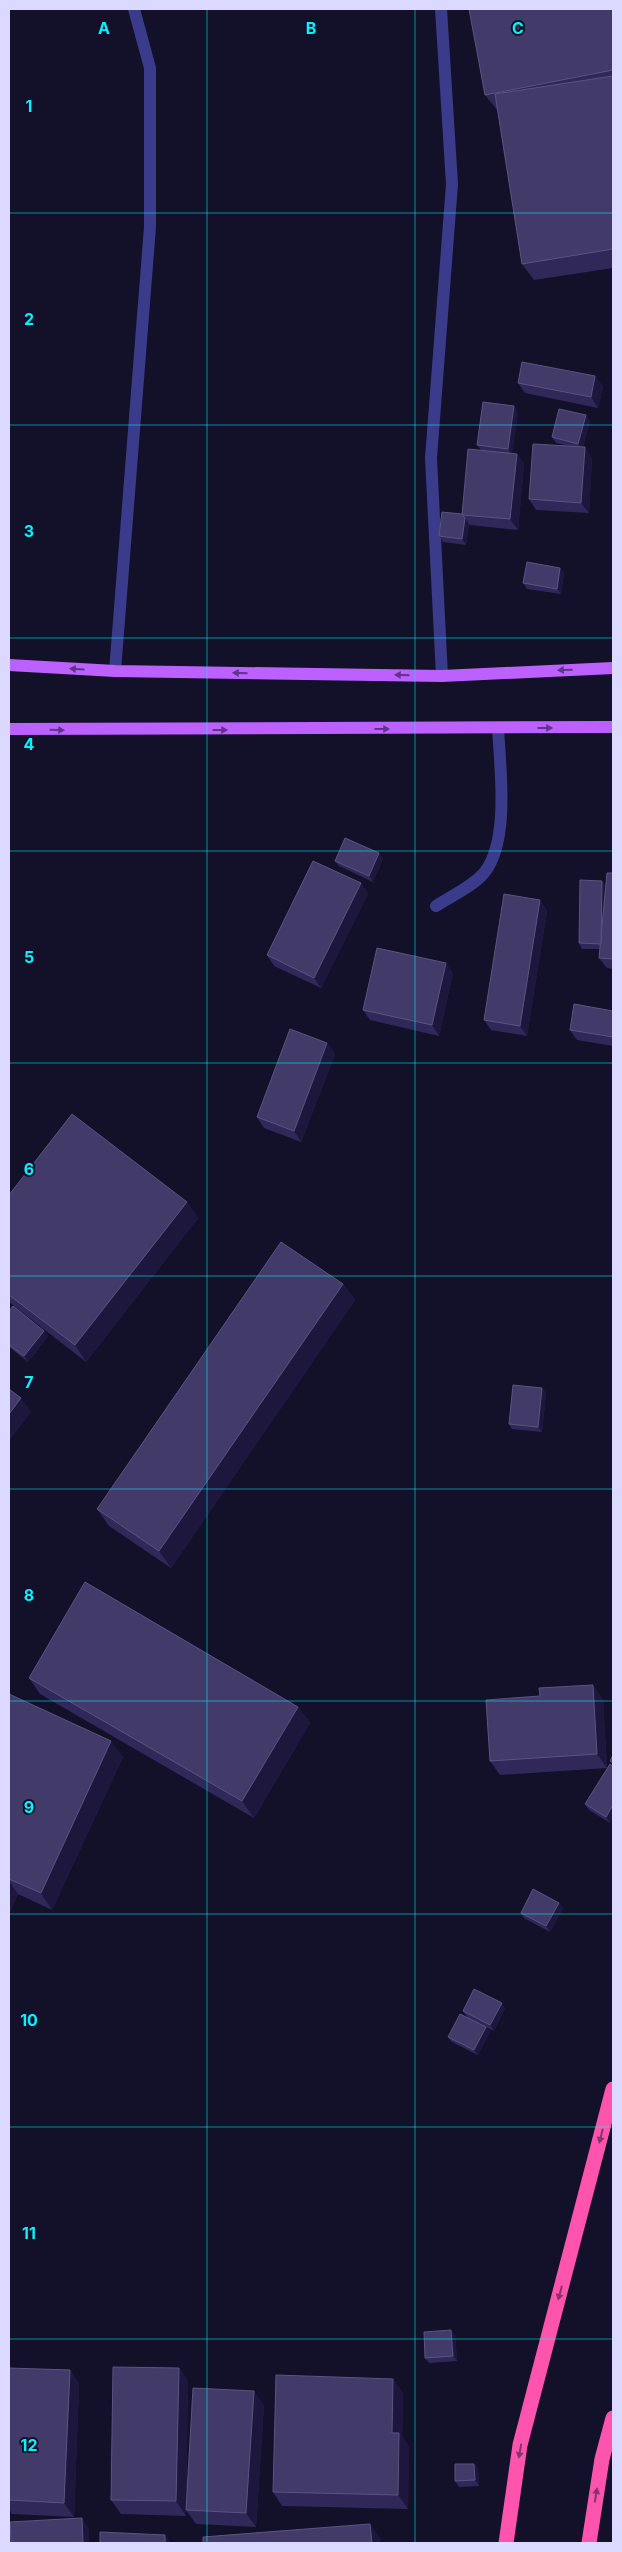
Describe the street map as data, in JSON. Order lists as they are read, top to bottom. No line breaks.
{"grid":{"columns":["A","B","C"],"rows":["1","2","3","4","5","6","7","8","9","10","11","12"]}}
